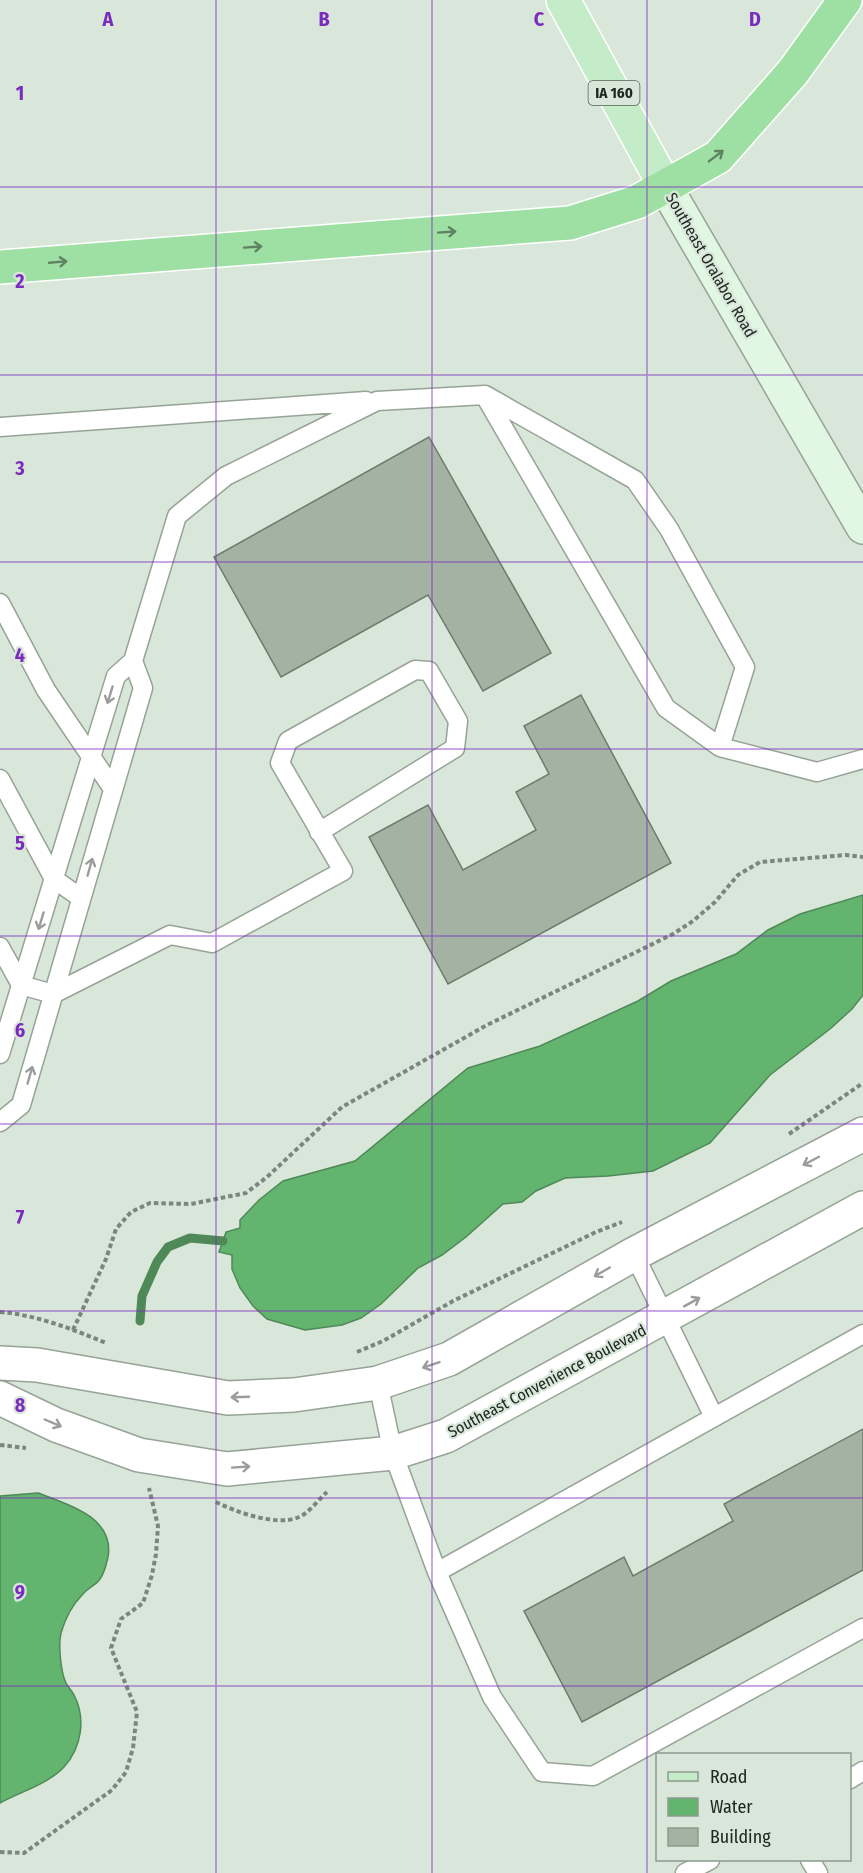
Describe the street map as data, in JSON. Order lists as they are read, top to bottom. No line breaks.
{"streets":{"main road":["IA 160","Southeast Oralabor Road"],"street":["Southeast Convenience Boulevard"]},"legend":["Road","Water","Building"],"grid":{"columns":["A","B","C","D"],"rows":["1","2","3","4","5","6","7","8","9"]}}
